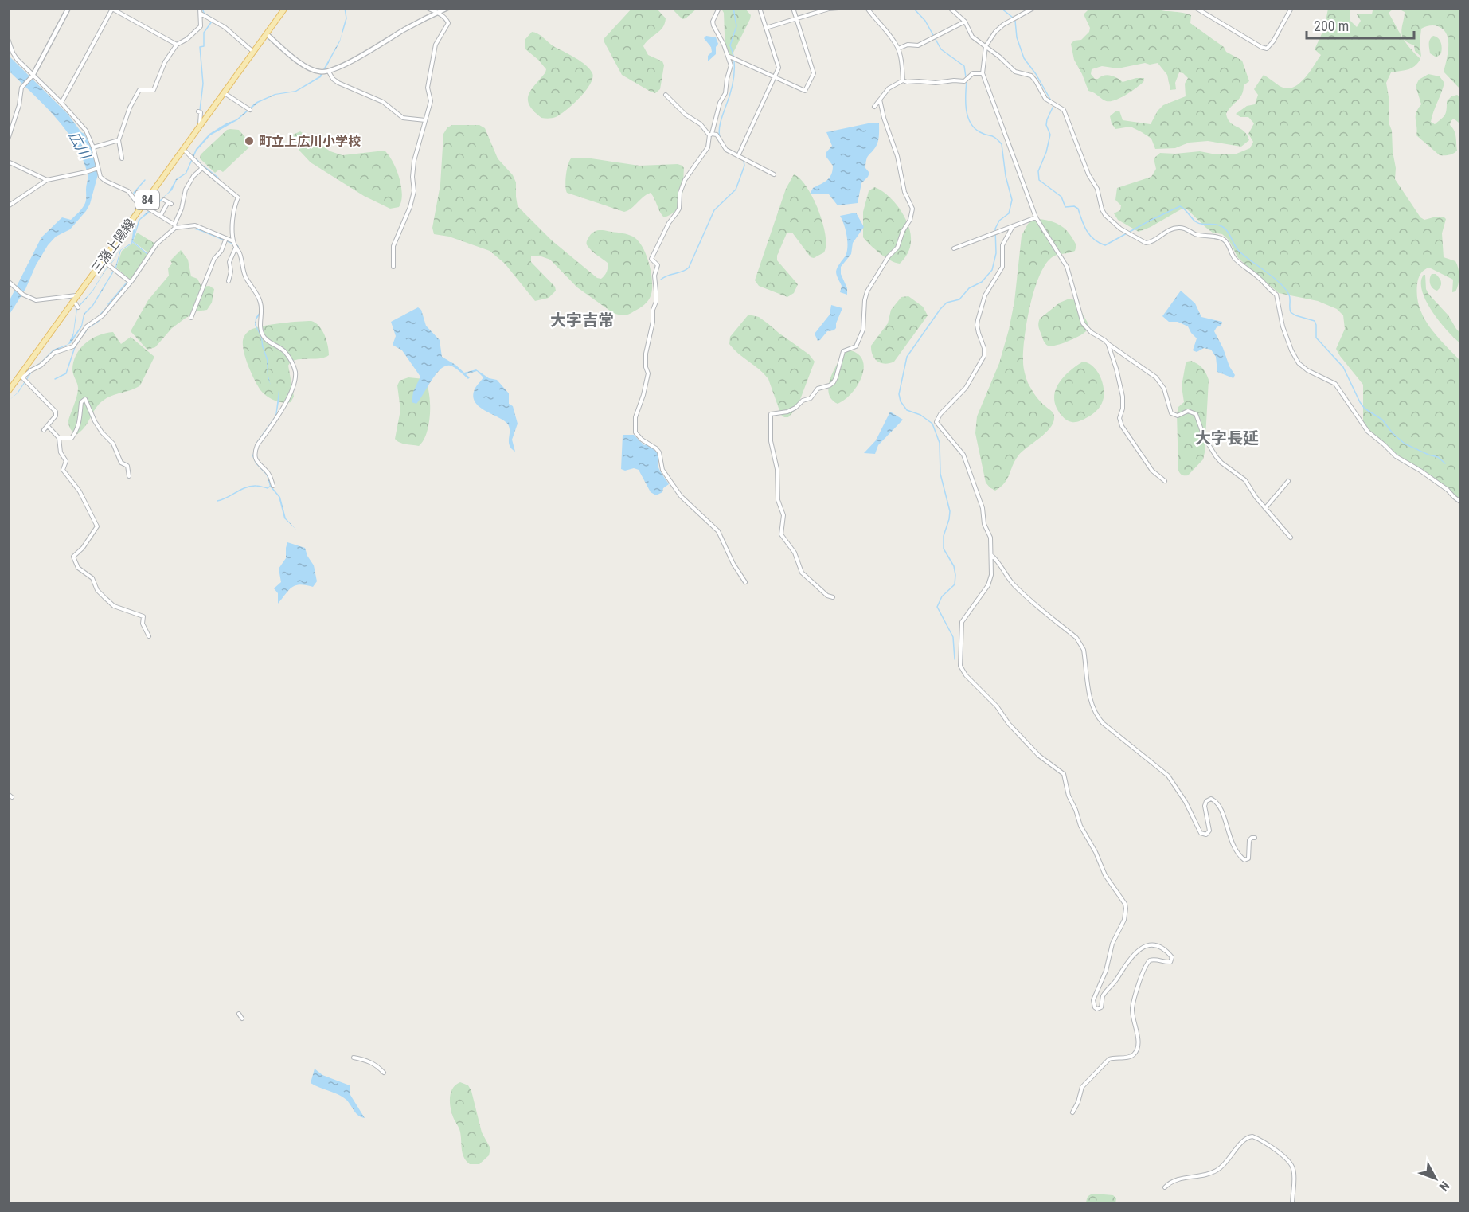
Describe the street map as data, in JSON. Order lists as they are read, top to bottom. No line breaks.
{"streets":{"main road":["84","三潴上陽線"]},"districts":["大字吉常","大字長延"],"water":["広川"],"places":["町立上広川小学校"],"scale_bar":"200 m","north":"bottom right"}
